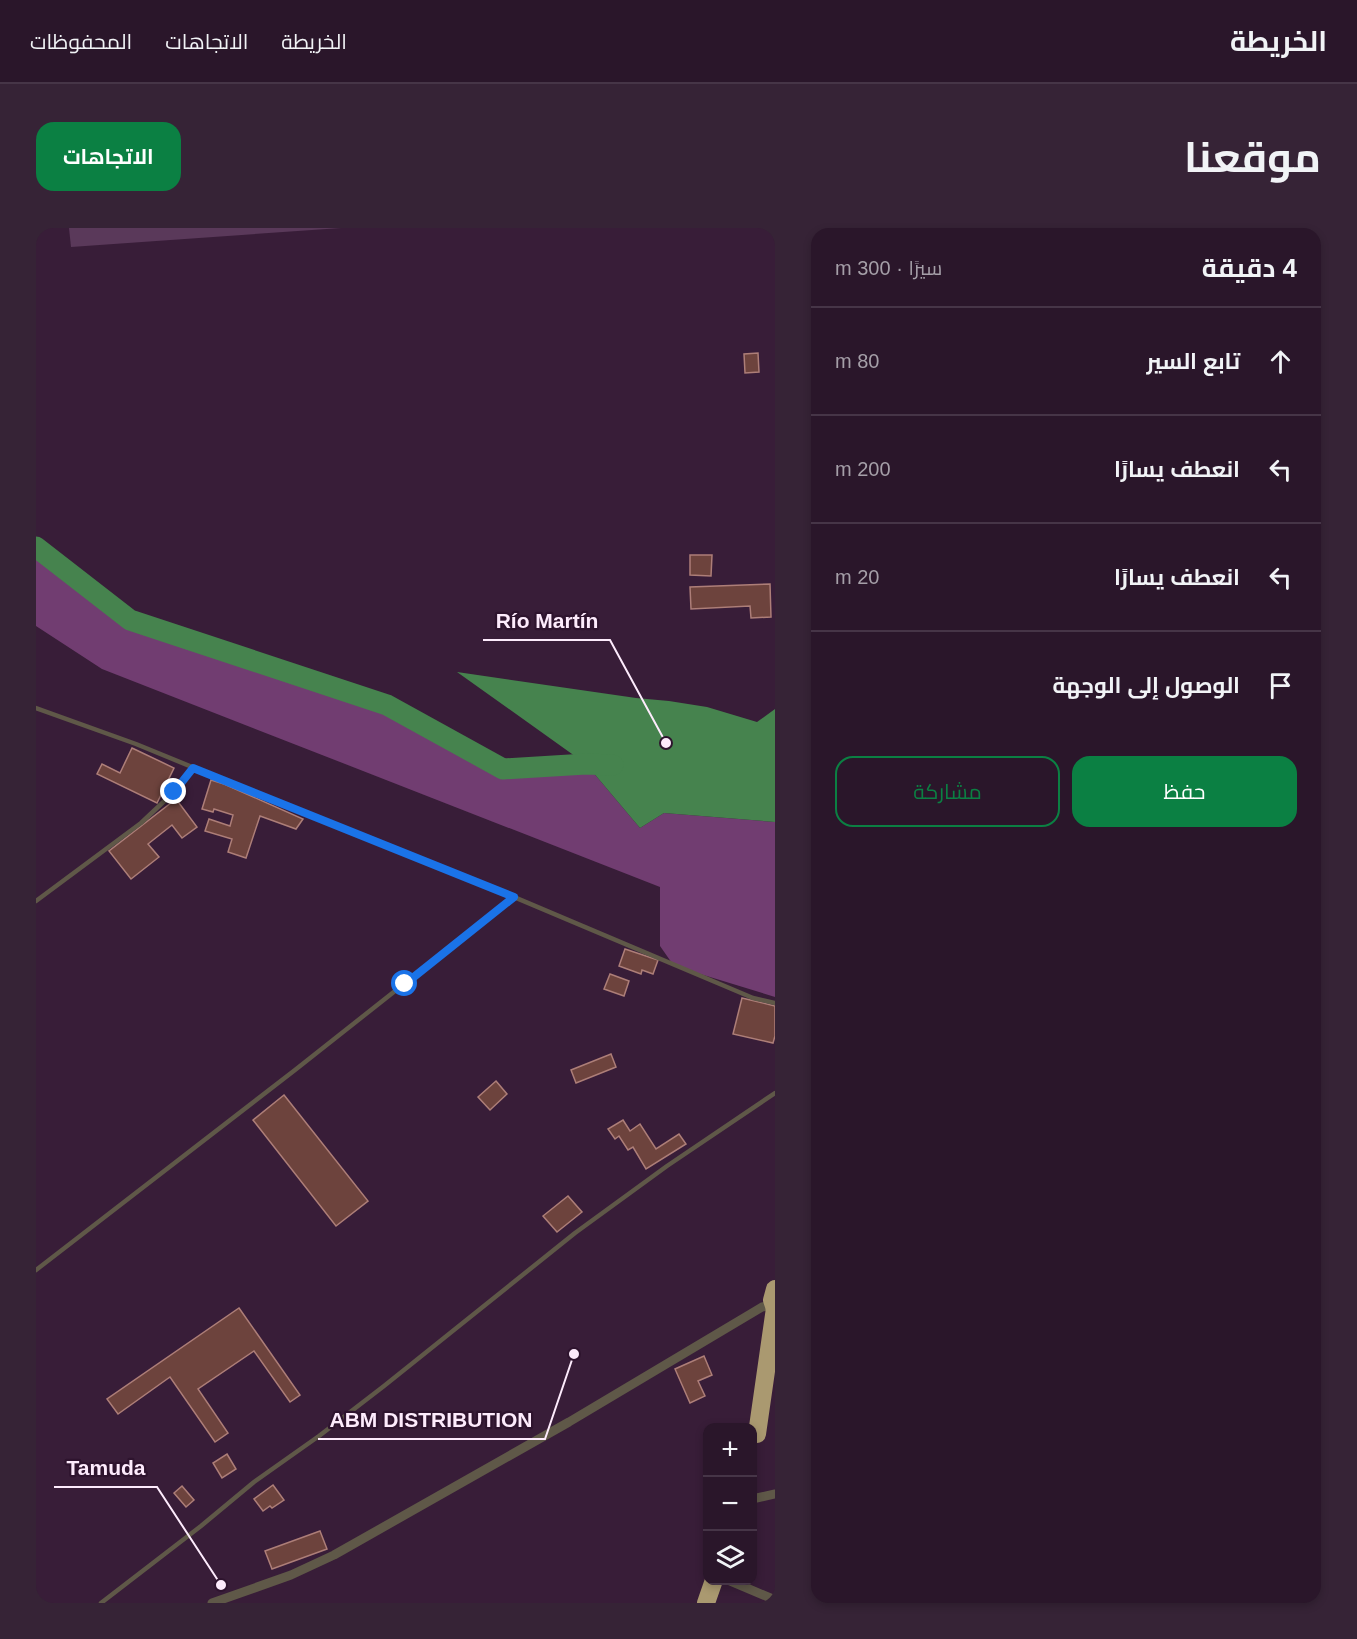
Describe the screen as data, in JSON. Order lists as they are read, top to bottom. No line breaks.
{"places":["Río Martín","ABM DISTRIBUTION","Tamuda"],"page":{"header":"الخريطة","nav":["الخريطة","الاتجاهات","المحفوظات"],"title":"موقعنا","buttons":["الاتجاهات",["حفظ","مشاركة"]],"heading":["4 دقيقة","سيرًا · 300 m"],"list":[["تابع السير","80 m"],["انعطف يسارًا","200 m"],["انعطف يسارًا","20 m"],"الوصول إلى الوجهة"],"map_buttons":["+","−"]}}
